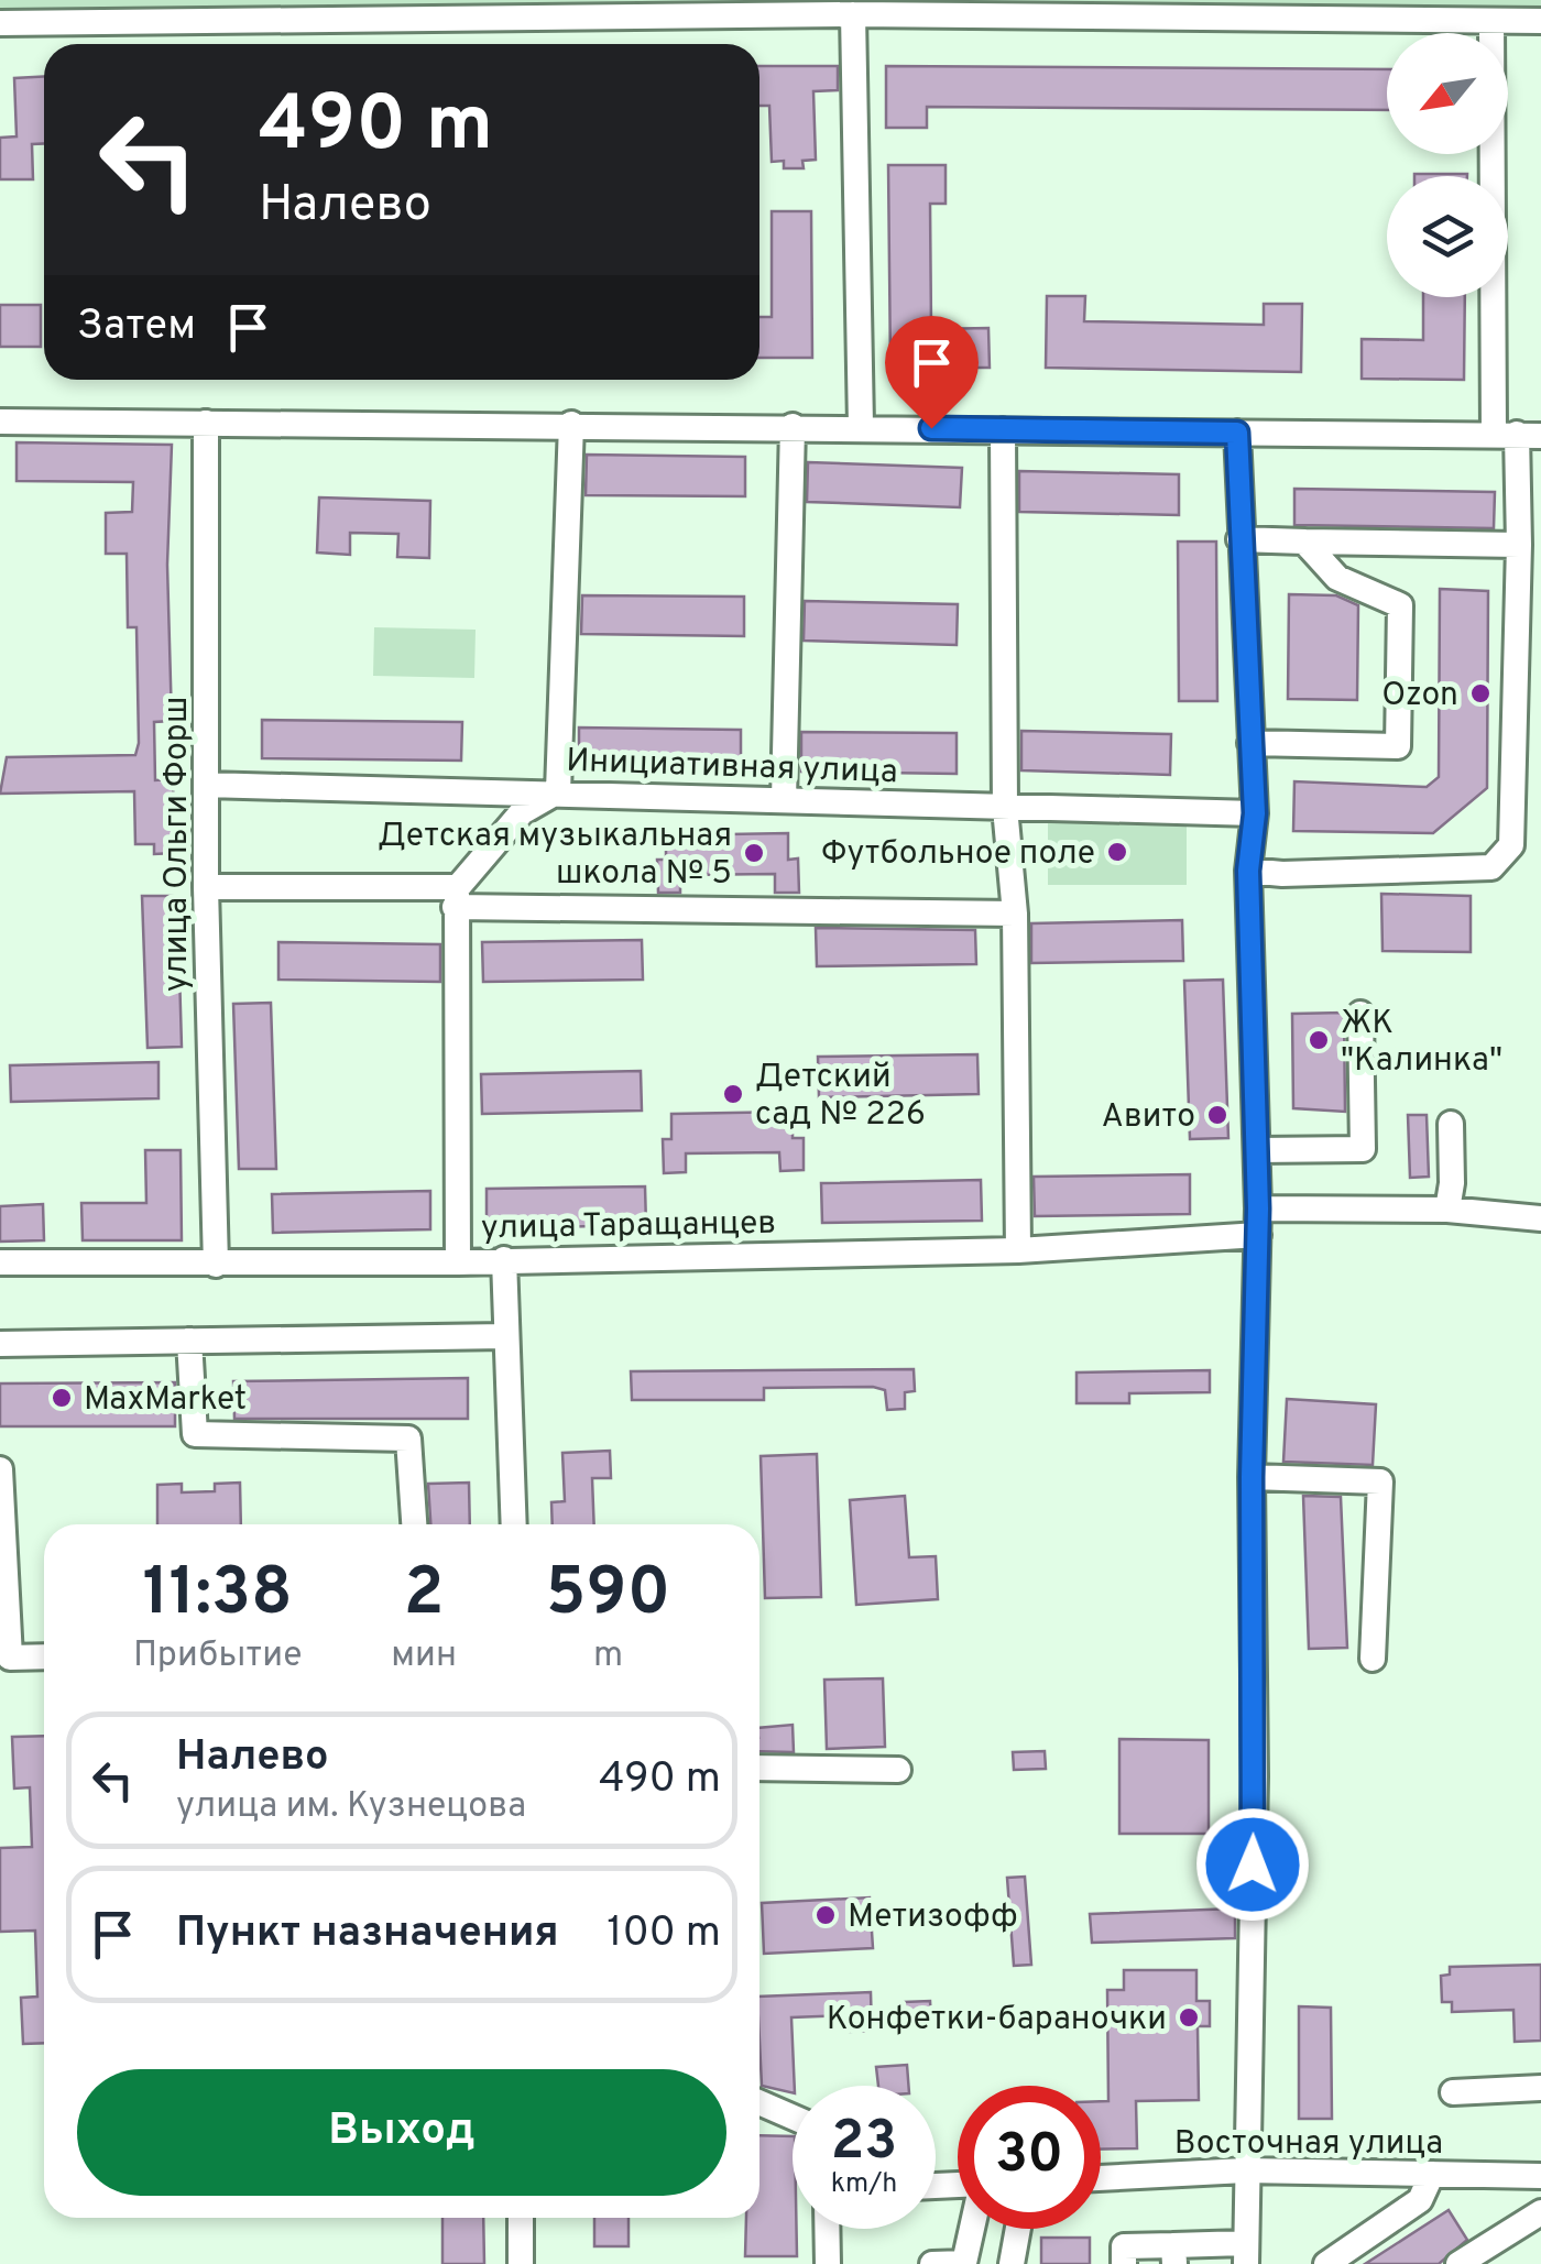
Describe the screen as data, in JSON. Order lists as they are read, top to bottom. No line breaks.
{"streets":{"street":["Инициативная улица","улица Ольги Форш","улица Таращанцев","Восточная улица"]},"crossings":[["Инициативная улица","улица Ольги Форш"],["улица Ольги Форш","улица Таращанцев"]],"places":["Ozon","Футбольное поле","Детская музыкальная школа № 5","ЖК \"Калинка\"","Детский сад № 226","Авито","MaxMarket","Метизофф","Конфетки-бараночки"],"north":"bottom left","page":{"turn":["490 m","Налево"],"then":"Затем","eta":["11:38","Прибытие","2","мин","590","m"],"list":[{"name":"Налево","note":"улица им. Кузнецова","value":"490 m"},{"name":"Пункт назначения","value":"100 m"}],"buttons":"Выход","speed":"23 km/h","limit":"30"}}
